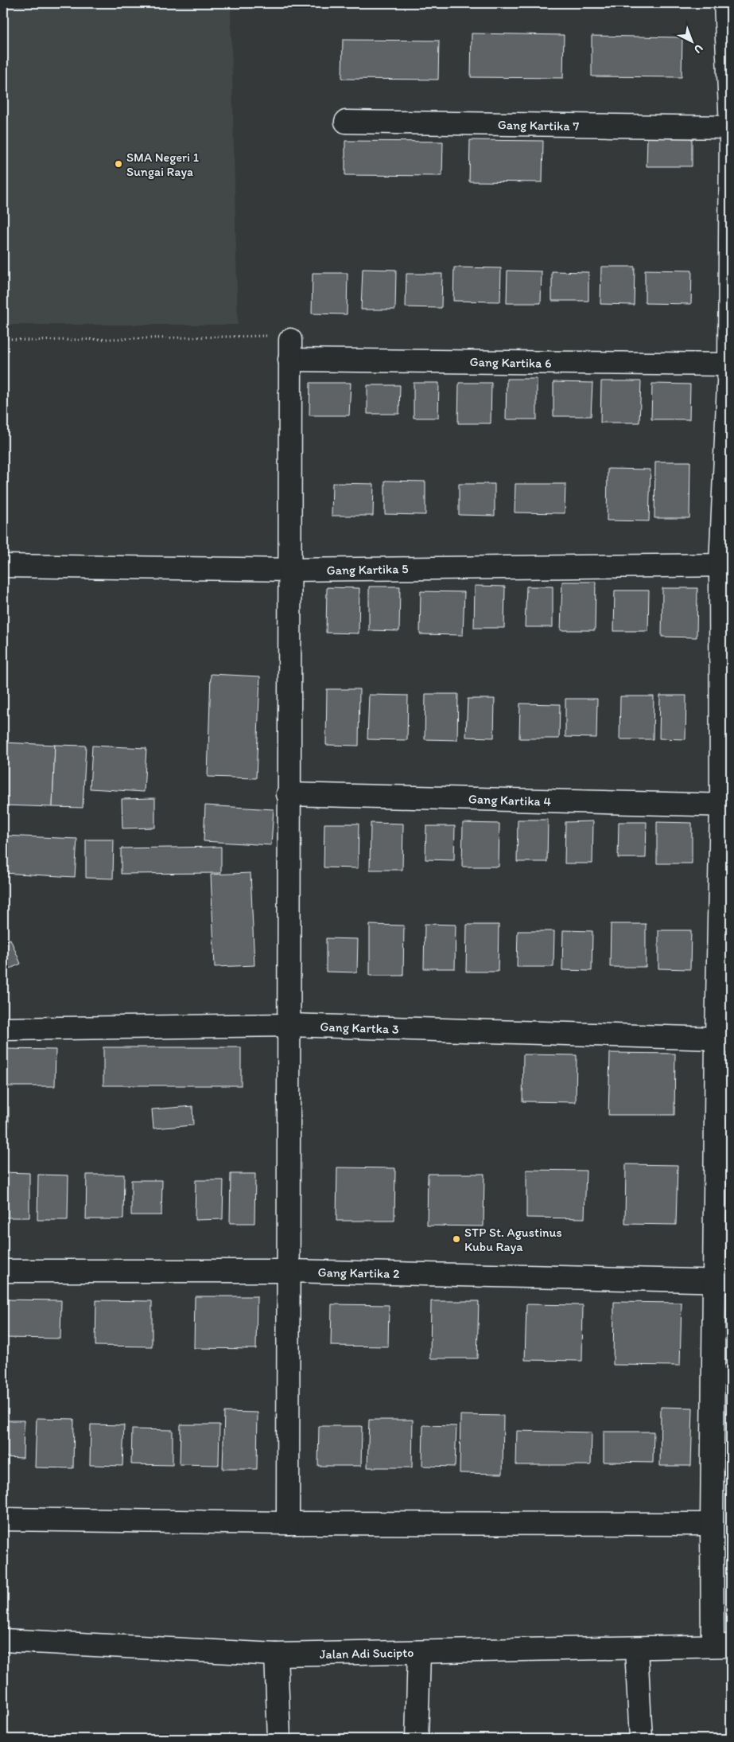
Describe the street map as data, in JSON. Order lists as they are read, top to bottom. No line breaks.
{"streets":{"street":["Gang Kartika 7","Gang Kartika 6","Gang Kartika 5","Gang Kartika 4","Gang Kartka 3","Gang Kartika 2","Jalan Adi Sucipto"]},"places":["SMA Negeri 1 Sungai Raya","STP St. Agustinus Kubu Raya"],"north":"bottom right"}
